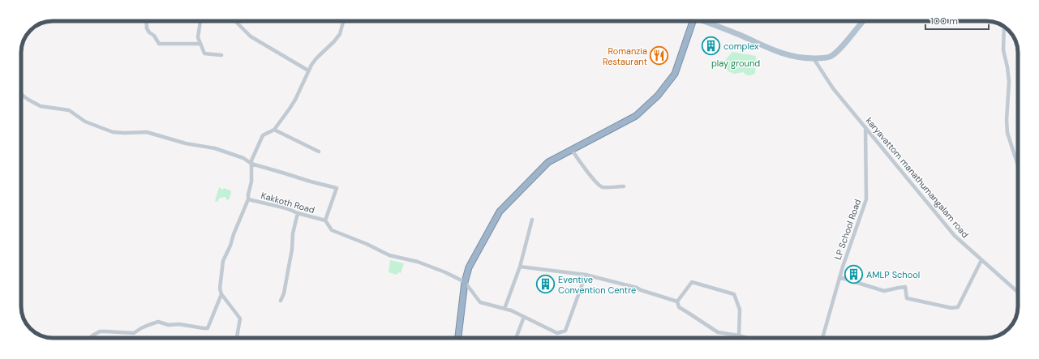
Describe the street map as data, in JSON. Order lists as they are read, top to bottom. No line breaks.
{"streets":{"street":["karyavattom manathumangalam road","Kakkoth Road","LP School Road"]},"crossings":[["karyavattom manathumangalam road","LP School Road"]],"parks":["play ground"],"places":{"building":["complex","AMLP School","Eventive Convention Centre"],"restaurant":["Romanzia Restaurant"]},"scale_bar":"100 m"}
